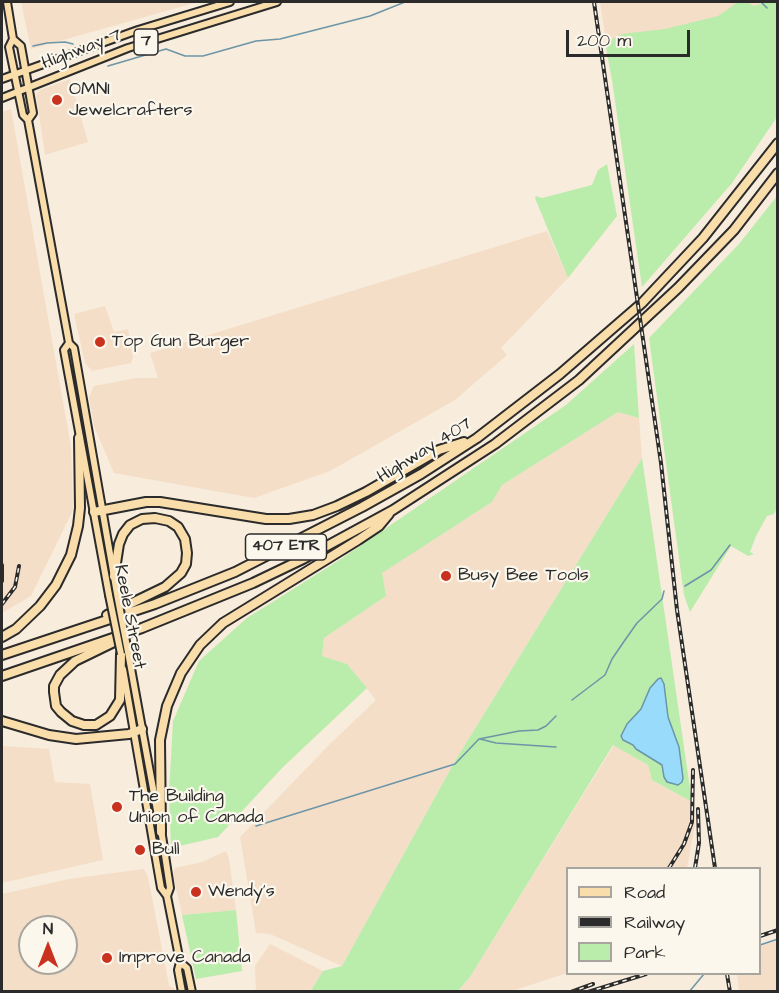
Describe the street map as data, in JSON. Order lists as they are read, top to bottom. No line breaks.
{"streets":{"highway":["Highway 407","407 ETR"],"main road":["7","Highway 7","Keele Street"]},"crossings":[["Highway 7","Keele Street"]],"places":["OMNI Jewelcrafters","Top Gun Burger","Busy Bee Tools","The Building Union of Canada","Bull","Wendy's","Improve Canada"],"legend":["Road","Railway","Park"],"scale_bar":"200 m","north":"top"}
